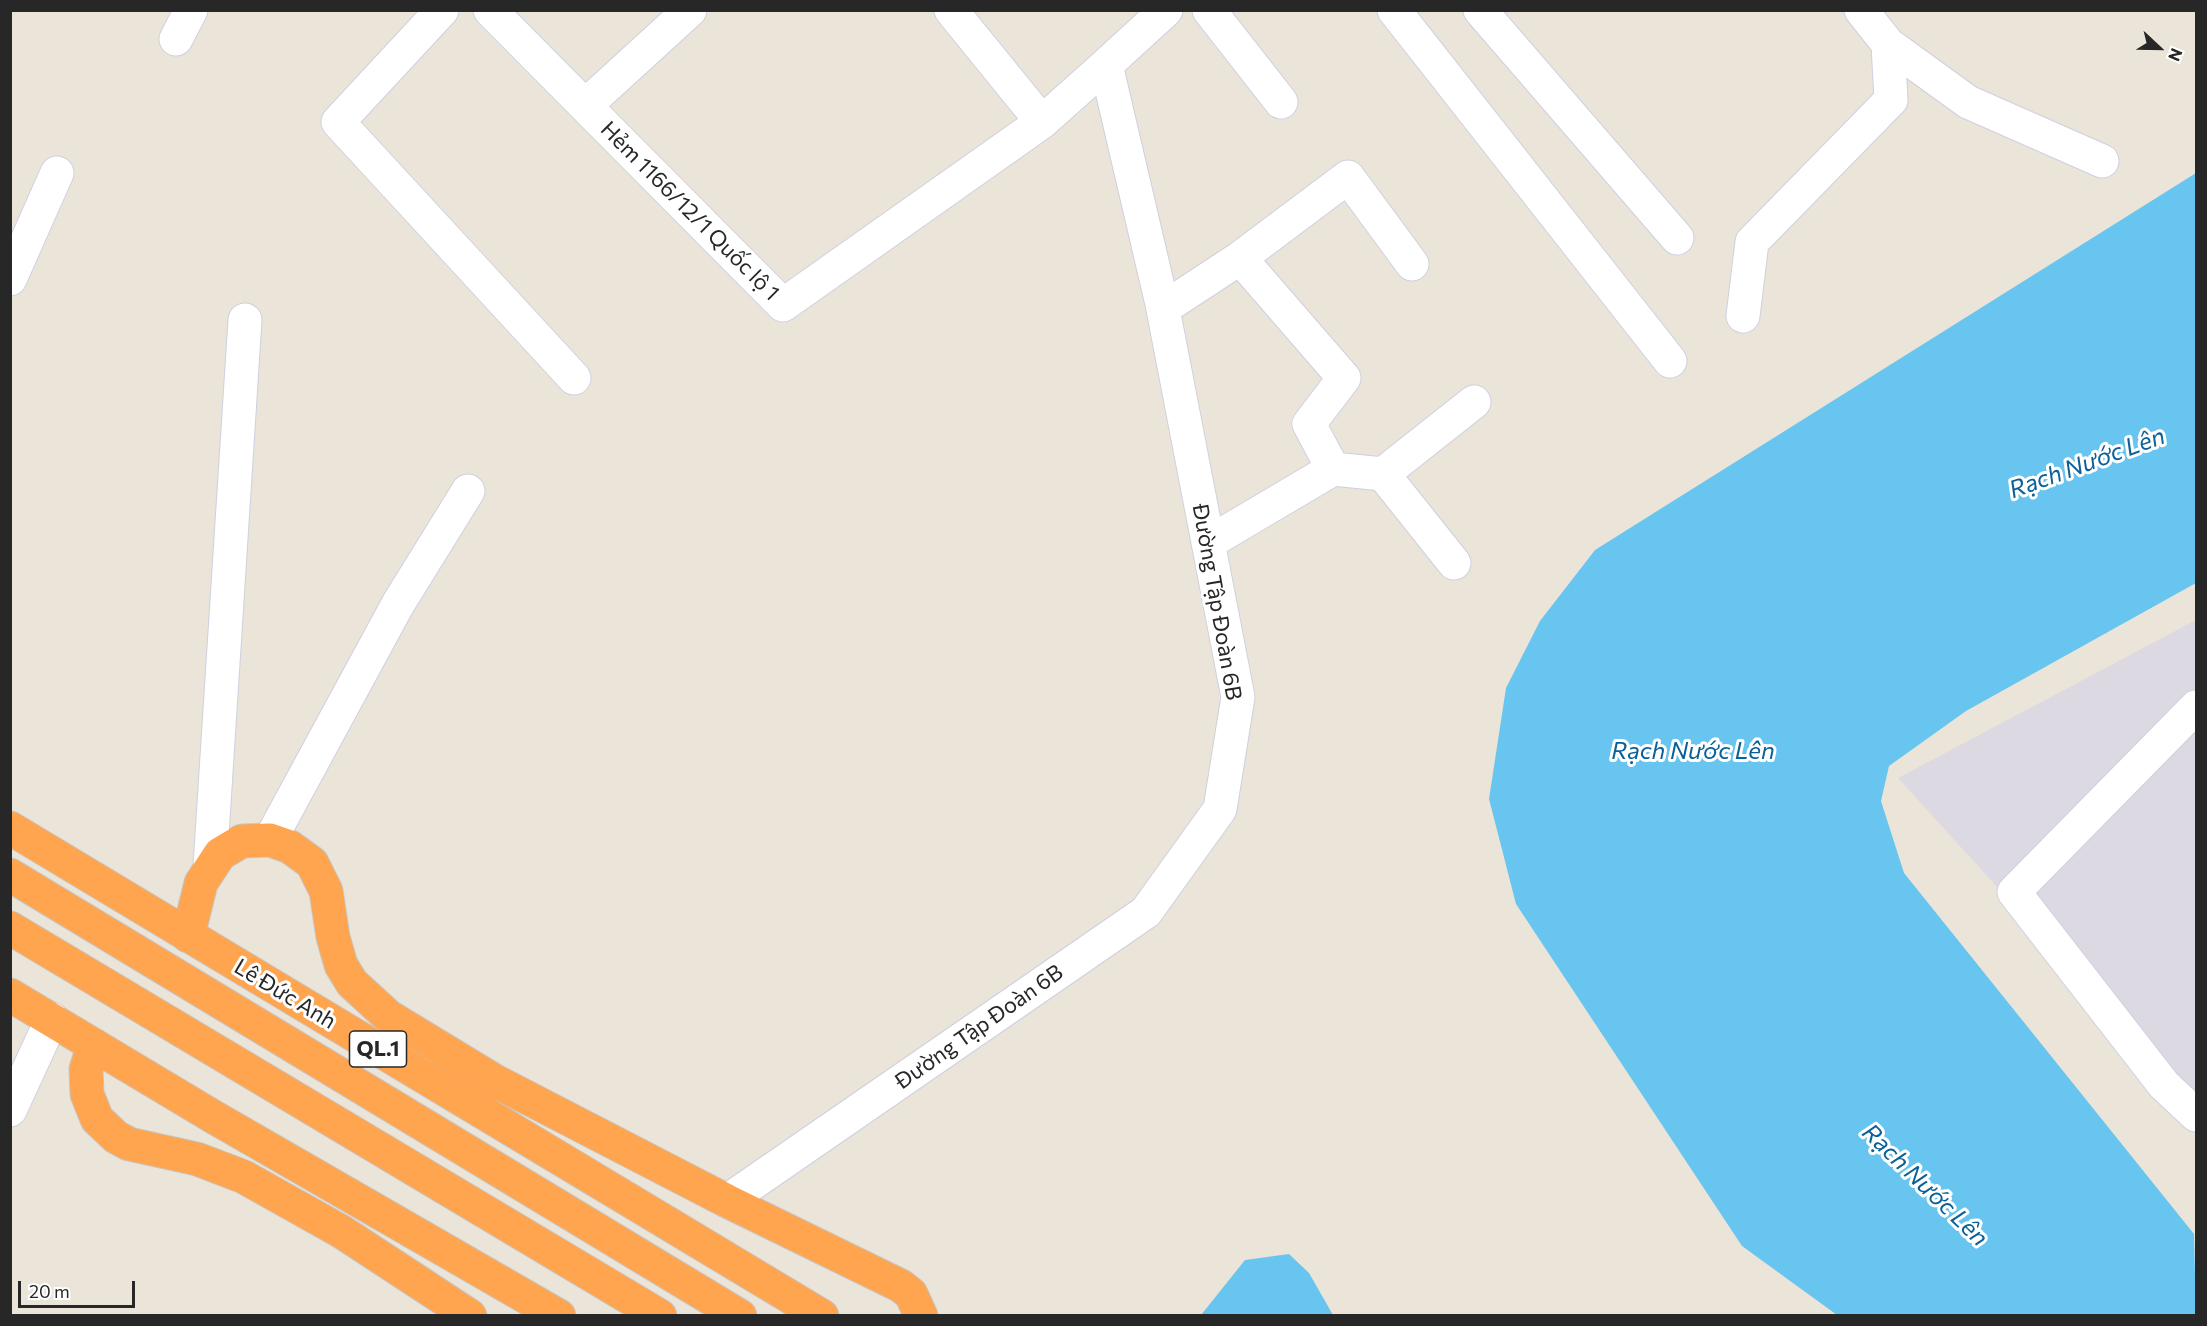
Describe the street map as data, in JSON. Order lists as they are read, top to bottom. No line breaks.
{"streets":{"highway":["Lê Đức Anh","QL.1"],"street":["Hẻm 1166/12/1 Quốc lộ 1","Đường Tập Đoàn 6B"]},"crossings":[["Hẻm 1166/12/1 Quốc lộ 1","Đường Tập Đoàn 6B"]],"water":["Rạch Nước Lên"],"scale_bar":"20 m","north":"right"}
